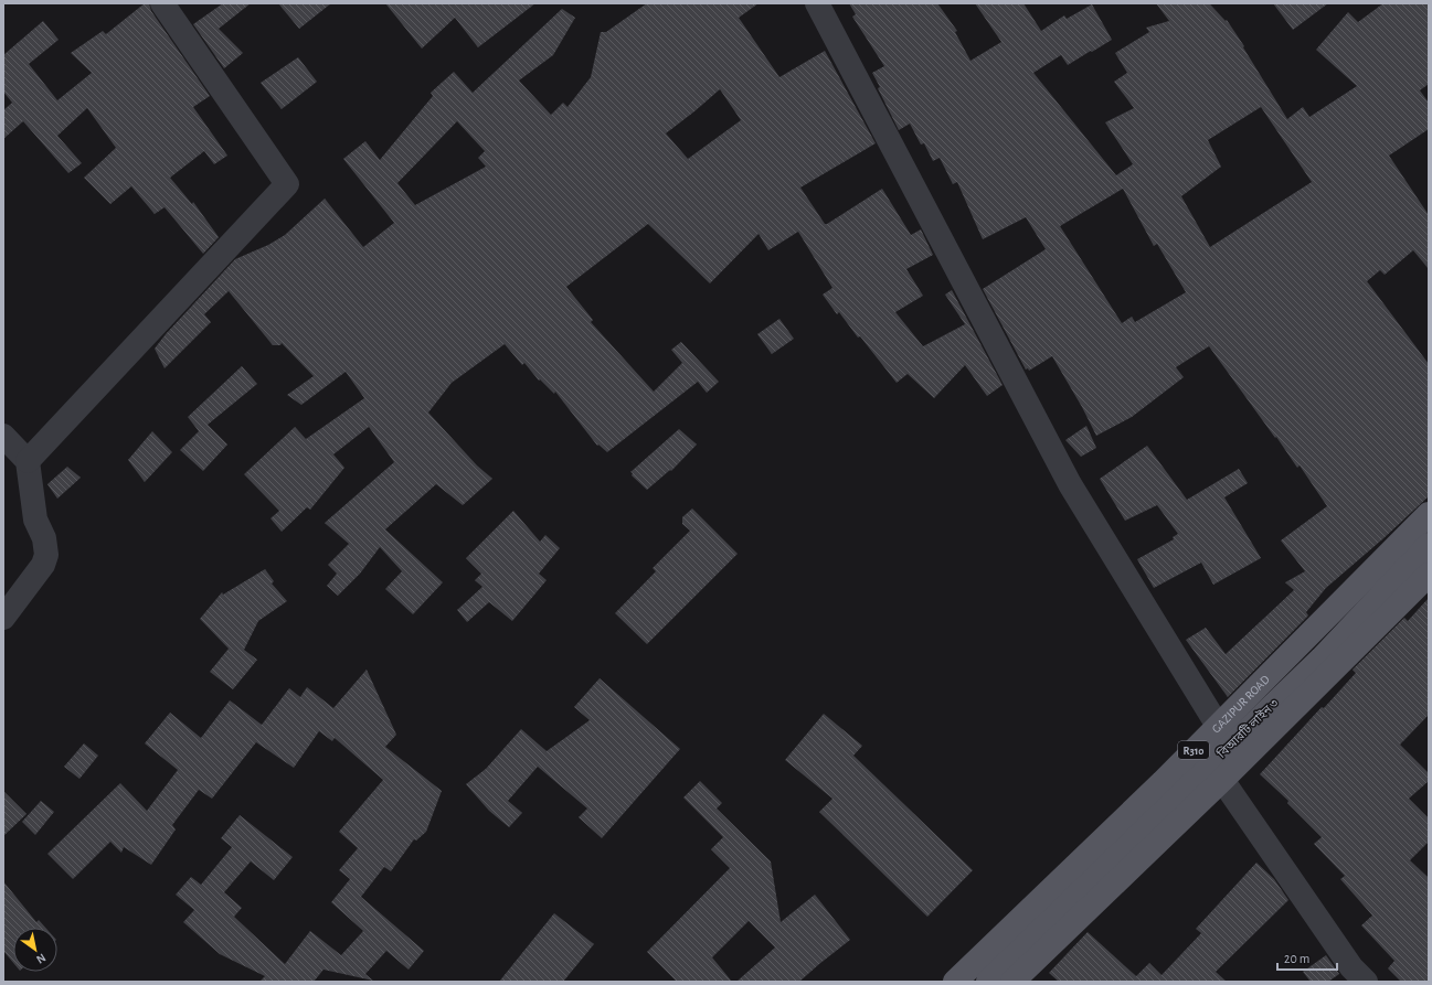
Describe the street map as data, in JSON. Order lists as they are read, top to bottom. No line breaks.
{"streets":{"main road":["GAZIPUR ROAD","বিআরটি লাইন ৩","R310"]},"scale_bar":"20 m","north":"bottom right"}
